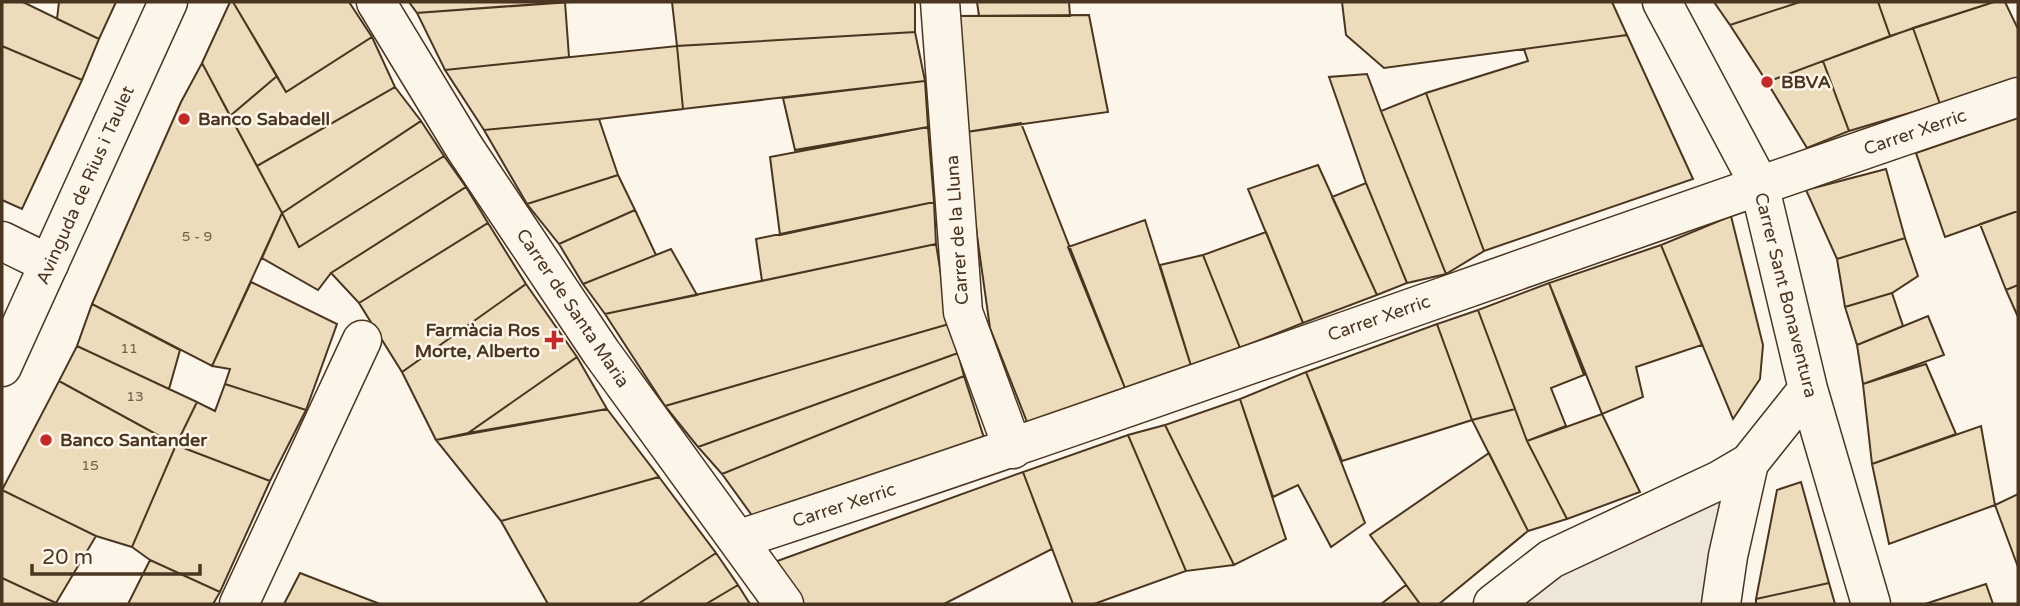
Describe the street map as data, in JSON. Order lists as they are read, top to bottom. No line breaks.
{"streets":{"street":["Carrer Xerric","Avinguda de Rius i Taulet","Carrer de la Lluna","Carrer Sant Bonaventura","Carrer de Santa Maria"]},"crossings":[["Carrer Xerric","Carrer de la Lluna"],["Carrer Xerric","Carrer Sant Bonaventura"],["Carrer Xerric","Carrer de Santa Maria"]],"places":{"other":["BBVA","Banco Sabadell","Banco Santander"],"health":["Farmàcia Ros Morte, Alberto"]},"house_numbers":["5 - 9","11","13","15"],"scale_bar":"20 m"}
